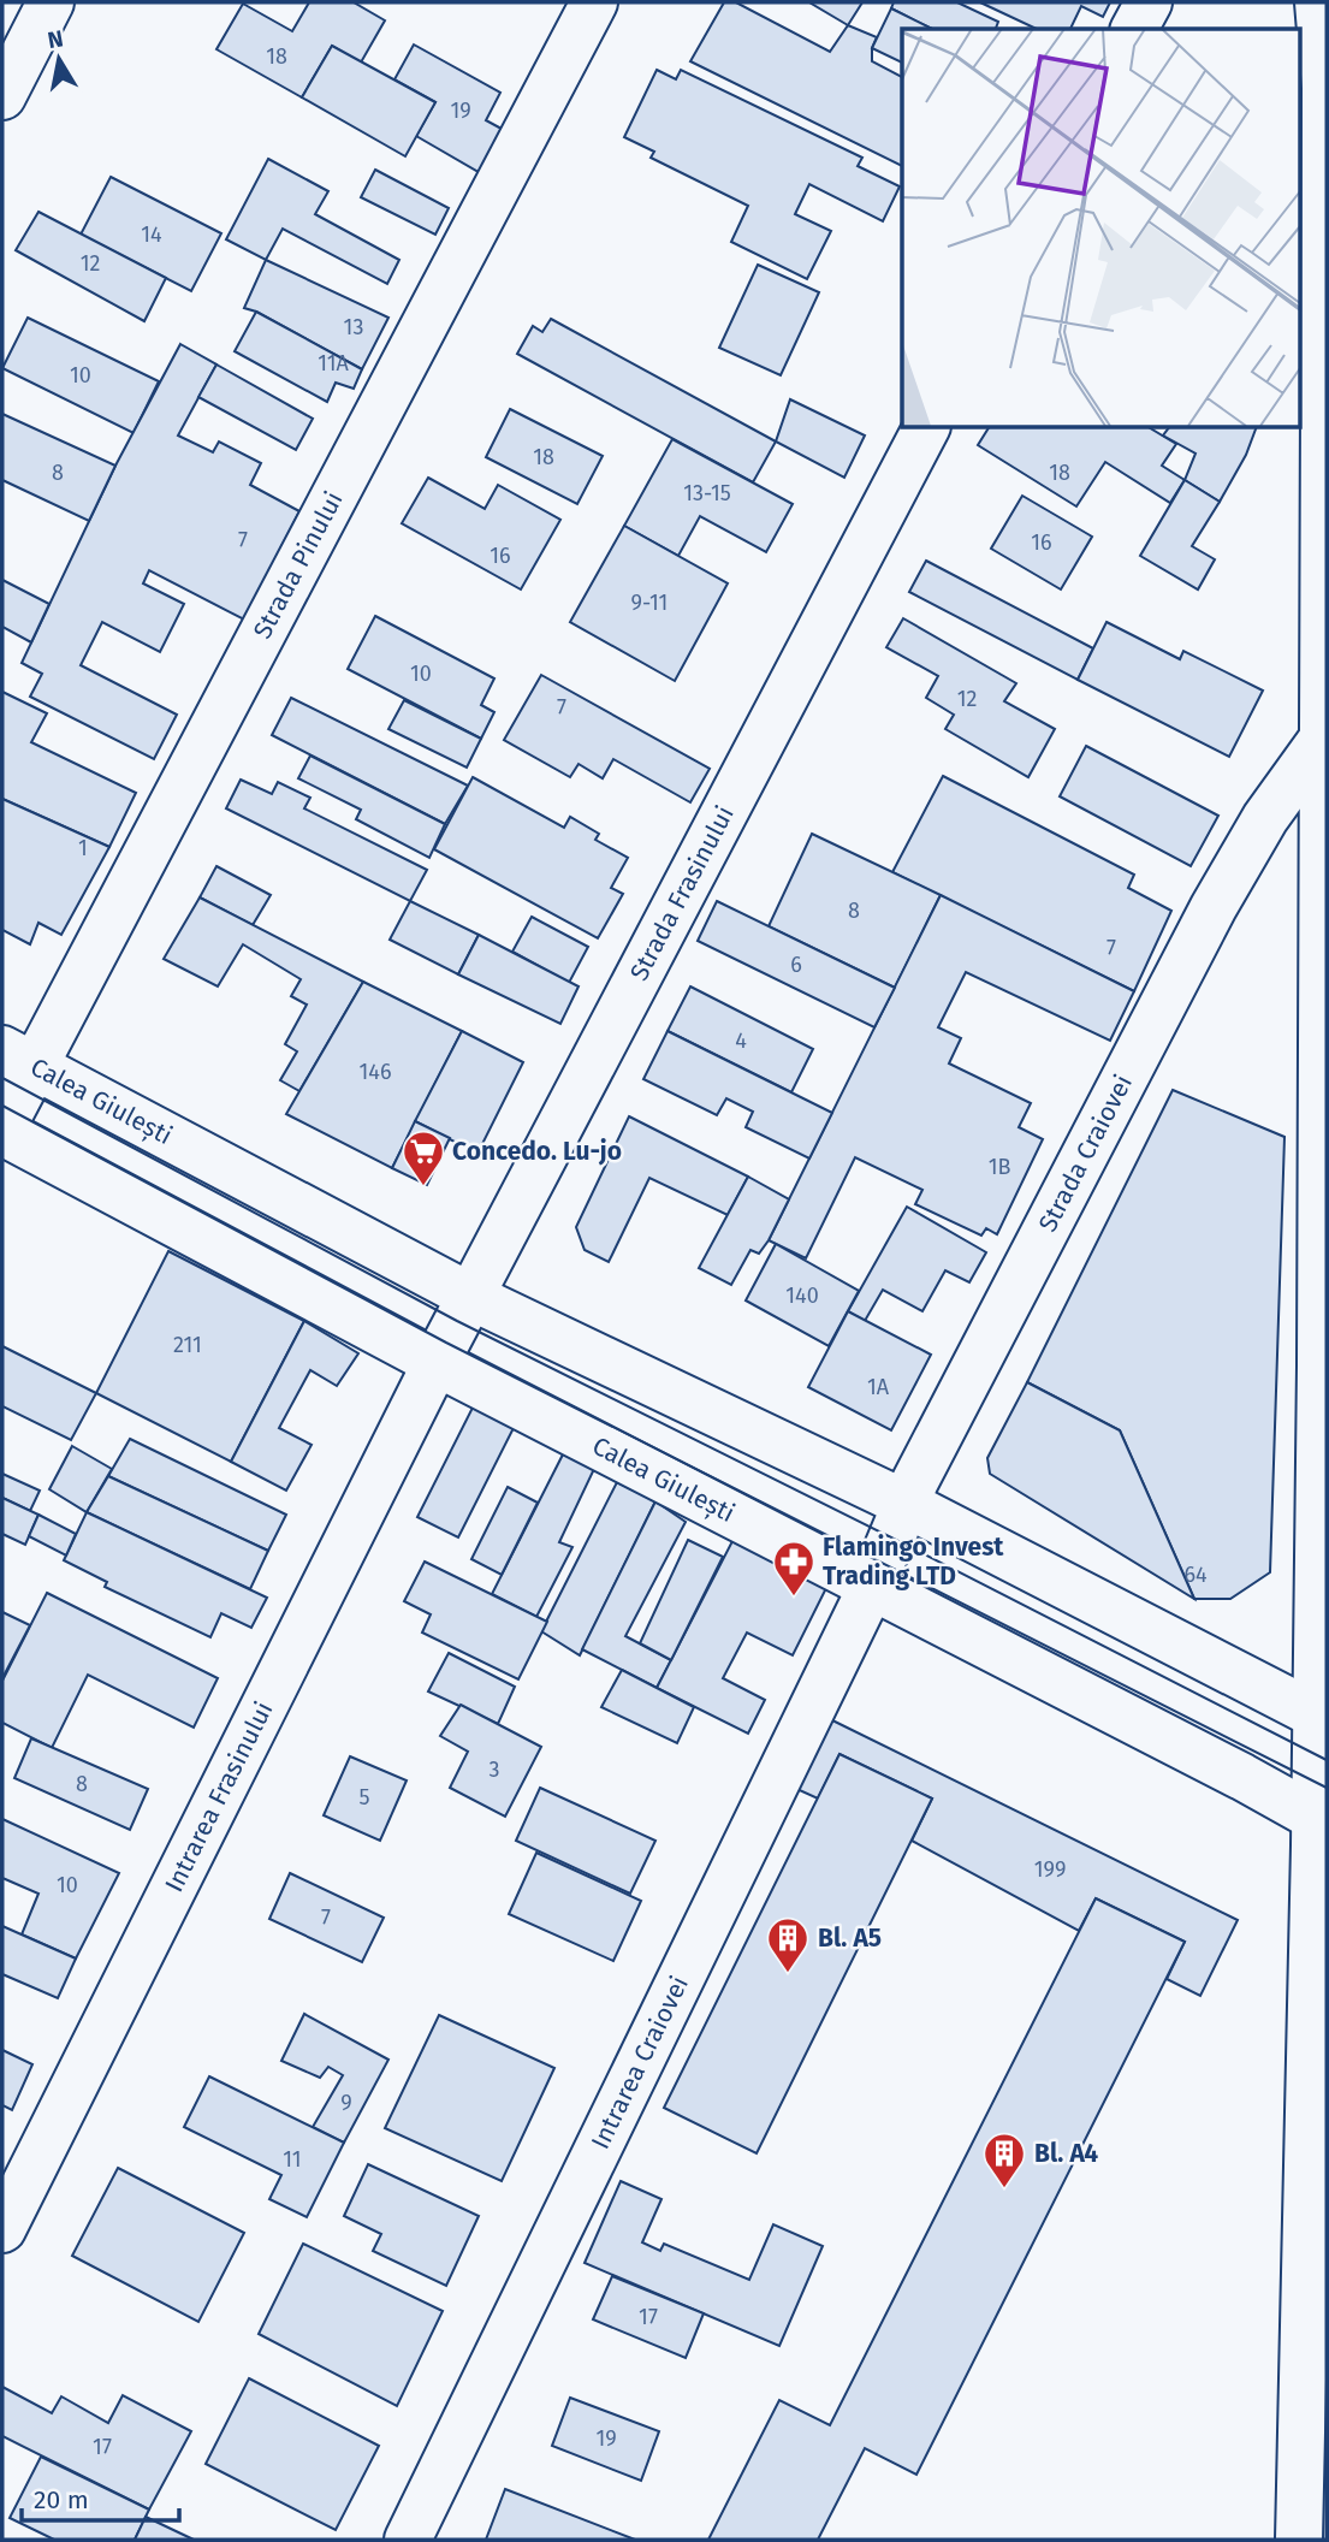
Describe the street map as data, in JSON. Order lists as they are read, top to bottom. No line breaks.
{"streets":{"street":["Strada Pinului","Strada Frasinului","Calea Giulești","Strada Craiovei","Intrarea Frasinului","Intrarea Craiovei"]},"crossings":[["Strada Pinului","Calea Giulești"],["Strada Frasinului","Calea Giulești"],["Strada Frasinului","Intrarea Frasinului"],["Calea Giulești","Strada Craiovei"],["Calea Giulești","Intrarea Frasinului"],["Calea Giulești","Intrarea Craiovei"],["Strada Craiovei","Intrarea Craiovei"]],"places":{"supermarket":["Concedo. Lu-jo"],"pharmacy":["Flamingo Invest Trading LTD"],"building":["Bl. A5","Bl. A4"]},"house_numbers":["18","19","14","12","13","11A","10","18","8","18","13-15","7","16","16","9-11","10","12","7","1","8","7","6","4","146","1B","140","211","1A","64","3","8","5","199","10","7","9","11","17","19","17"],"scale_bar":"20 m","north":"top"}
